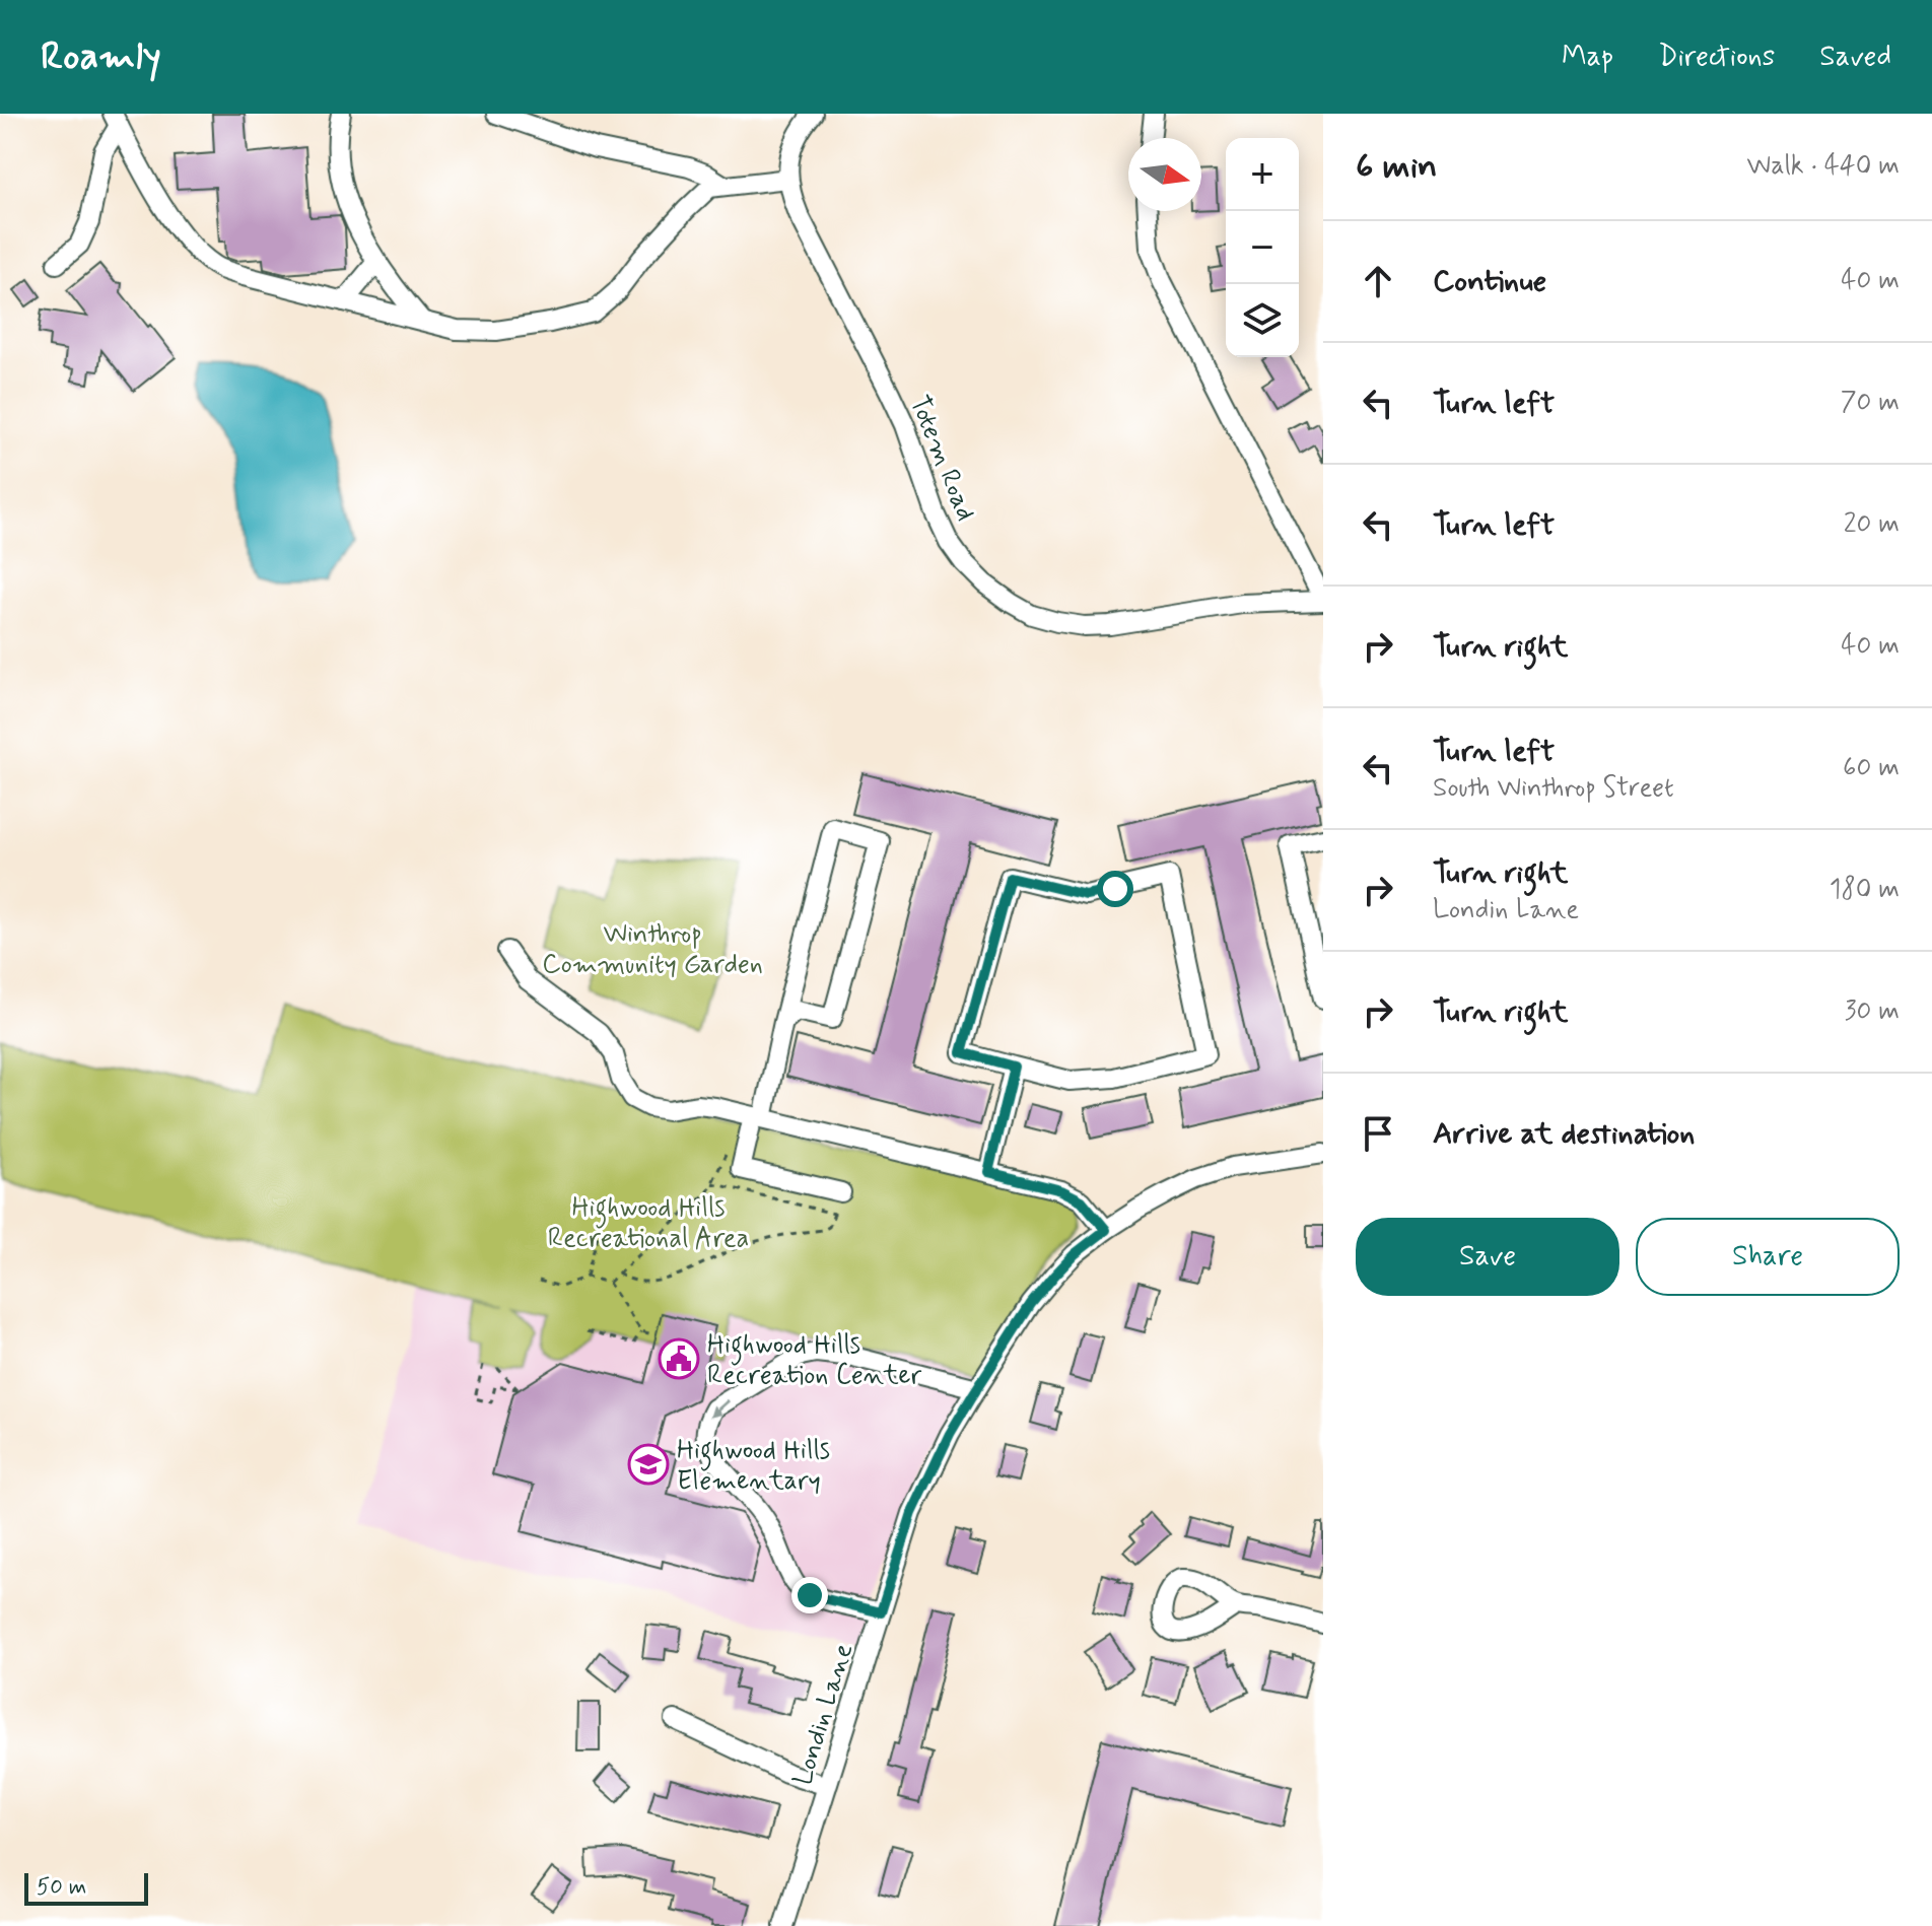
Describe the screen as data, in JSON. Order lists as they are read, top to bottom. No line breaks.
{"streets":{"street":["Totem Road","Londin Lane"]},"parks":["Winthrop Community Garden","Highwood Hills Recreational Area"],"places":{"public building":["Highwood Hills Recreation Center"],"school or university":["Highwood Hills Elementary"]},"scale_bar":"50 m","north":"right","page":{"header":"Roamly","nav":["Map","Directions","Saved"],"heading":["6 min","Walk · 440 m"],"map_buttons":["+","−"],"list":[["Continue","40 m"],["Turn left","70 m"],["Turn left","20 m"],["Turn right","40 m"],["Turn left","South Winthrop Street","60 m"],["Turn right","Londin Lane","180 m"],["Turn right","30 m"],"Arrive at destination"],"buttons":["Save","Share"],"scale":"50 m"}}
